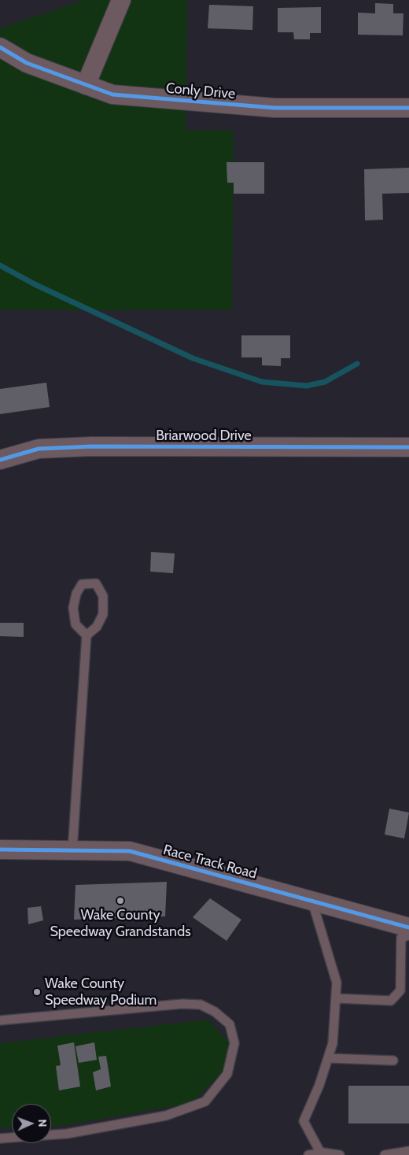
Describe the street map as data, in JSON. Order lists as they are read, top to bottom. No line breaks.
{"streets":{"street":["Conly Drive","Briarwood Drive","Race Track Road"]},"places":["Wake County Speedway Grandstands","Wake County Speedway Podium"],"north":"right"}
